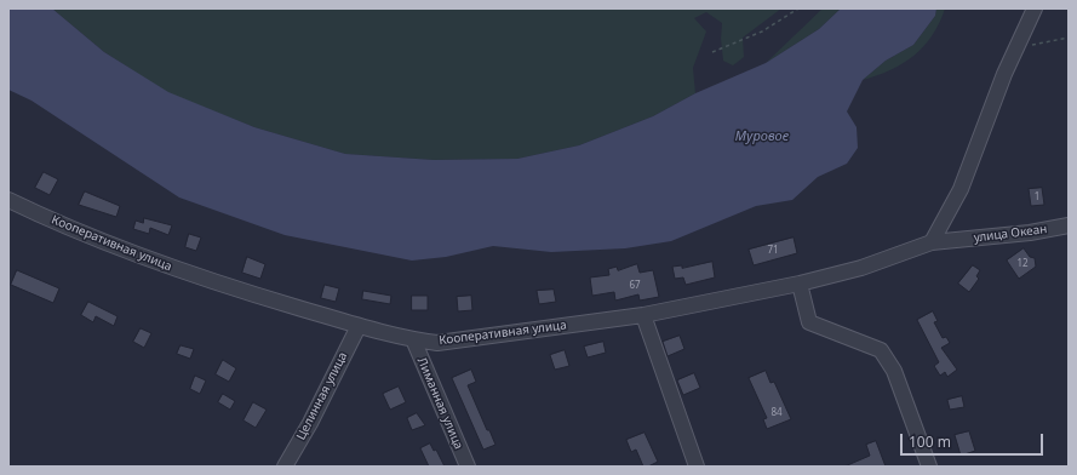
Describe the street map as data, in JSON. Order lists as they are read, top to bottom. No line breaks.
{"streets":{"street":["улица Океан","Кооперативная улица","Целинная улица","Лиманная улица"]},"crossings":[["улица Океан","Кооперативная улица"],["Кооперативная улица","Целинная улица"],["Кооперативная улица","Лиманная улица"]],"water":["Муровое"],"house_numbers":["1","71","12","67","84"],"scale_bar":"100 m"}
